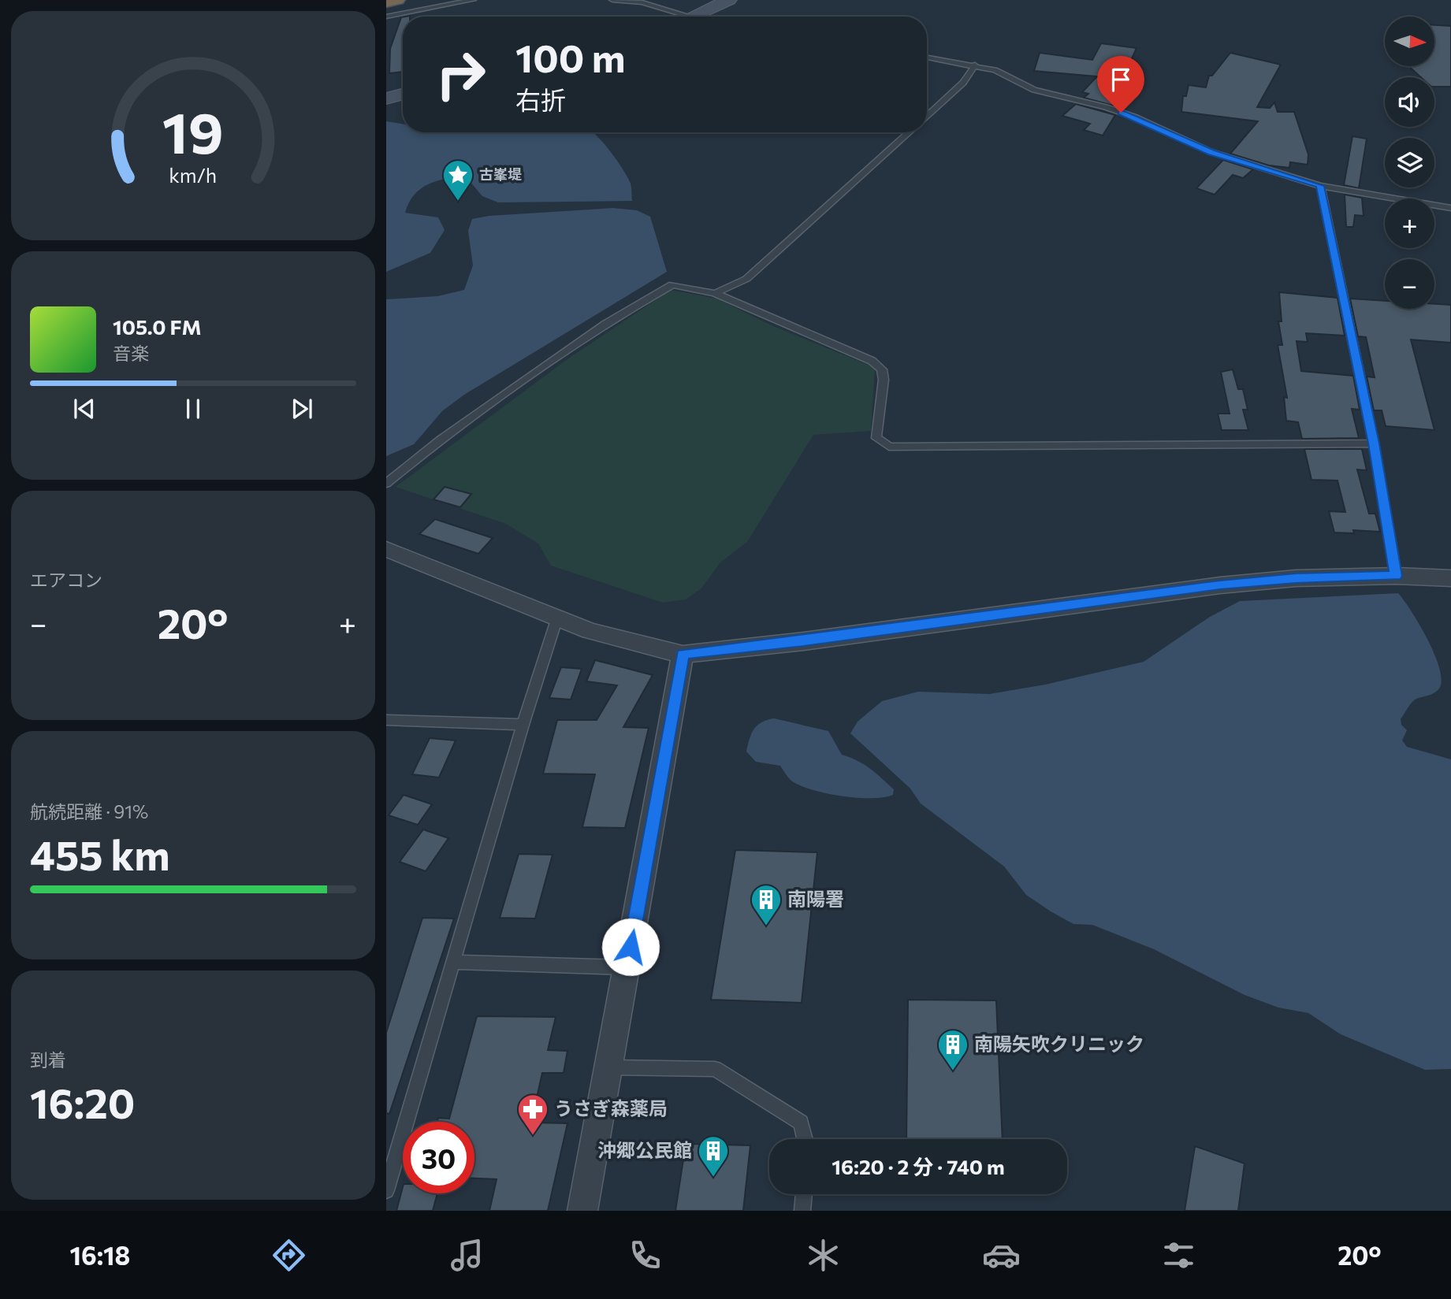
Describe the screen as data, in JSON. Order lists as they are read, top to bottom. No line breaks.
{"places":{"place":["古峯堤"],"building":["南陽署","南陽矢吹クリニック","沖郷公民館"],"pharmacy":["うさぎ森薬局"]},"north":"right","page":{"map_buttons":["+","−"],"turn":["100 m","右折"],"song":["105.0 FM","音楽"],"tile":["エアコン",["航続距離 · 91%","455 km"],["到着","16:20"]],"heat":["−","20°","+"],"limit":"30","trip":"16:20 · 2 分 · 740 m","tabs":["16:18","20°"],"gauge":["19","km/h"]}}
